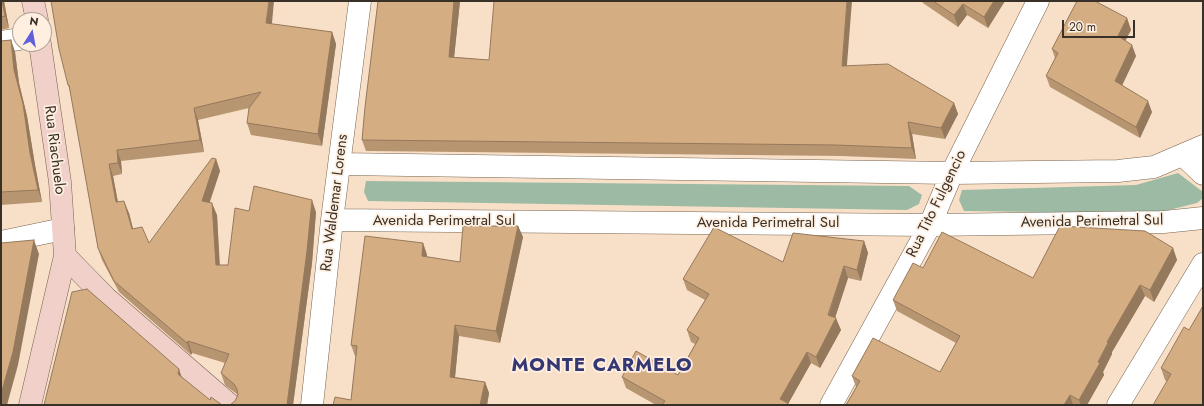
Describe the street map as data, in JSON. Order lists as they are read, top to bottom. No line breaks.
{"streets":{"main road":["Rua Riachuelo"],"street":["Rua Waldemar Lorens","Rua Tito Fulgencio","Avenida Perimetral Sul"]},"crossings":[["Rua Waldemar Lorens","Avenida Perimetral Sul"],["Rua Tito Fulgencio","Avenida Perimetral Sul"]],"districts":["MONTE CARMELO"],"scale_bar":"20 m","north":"top"}
